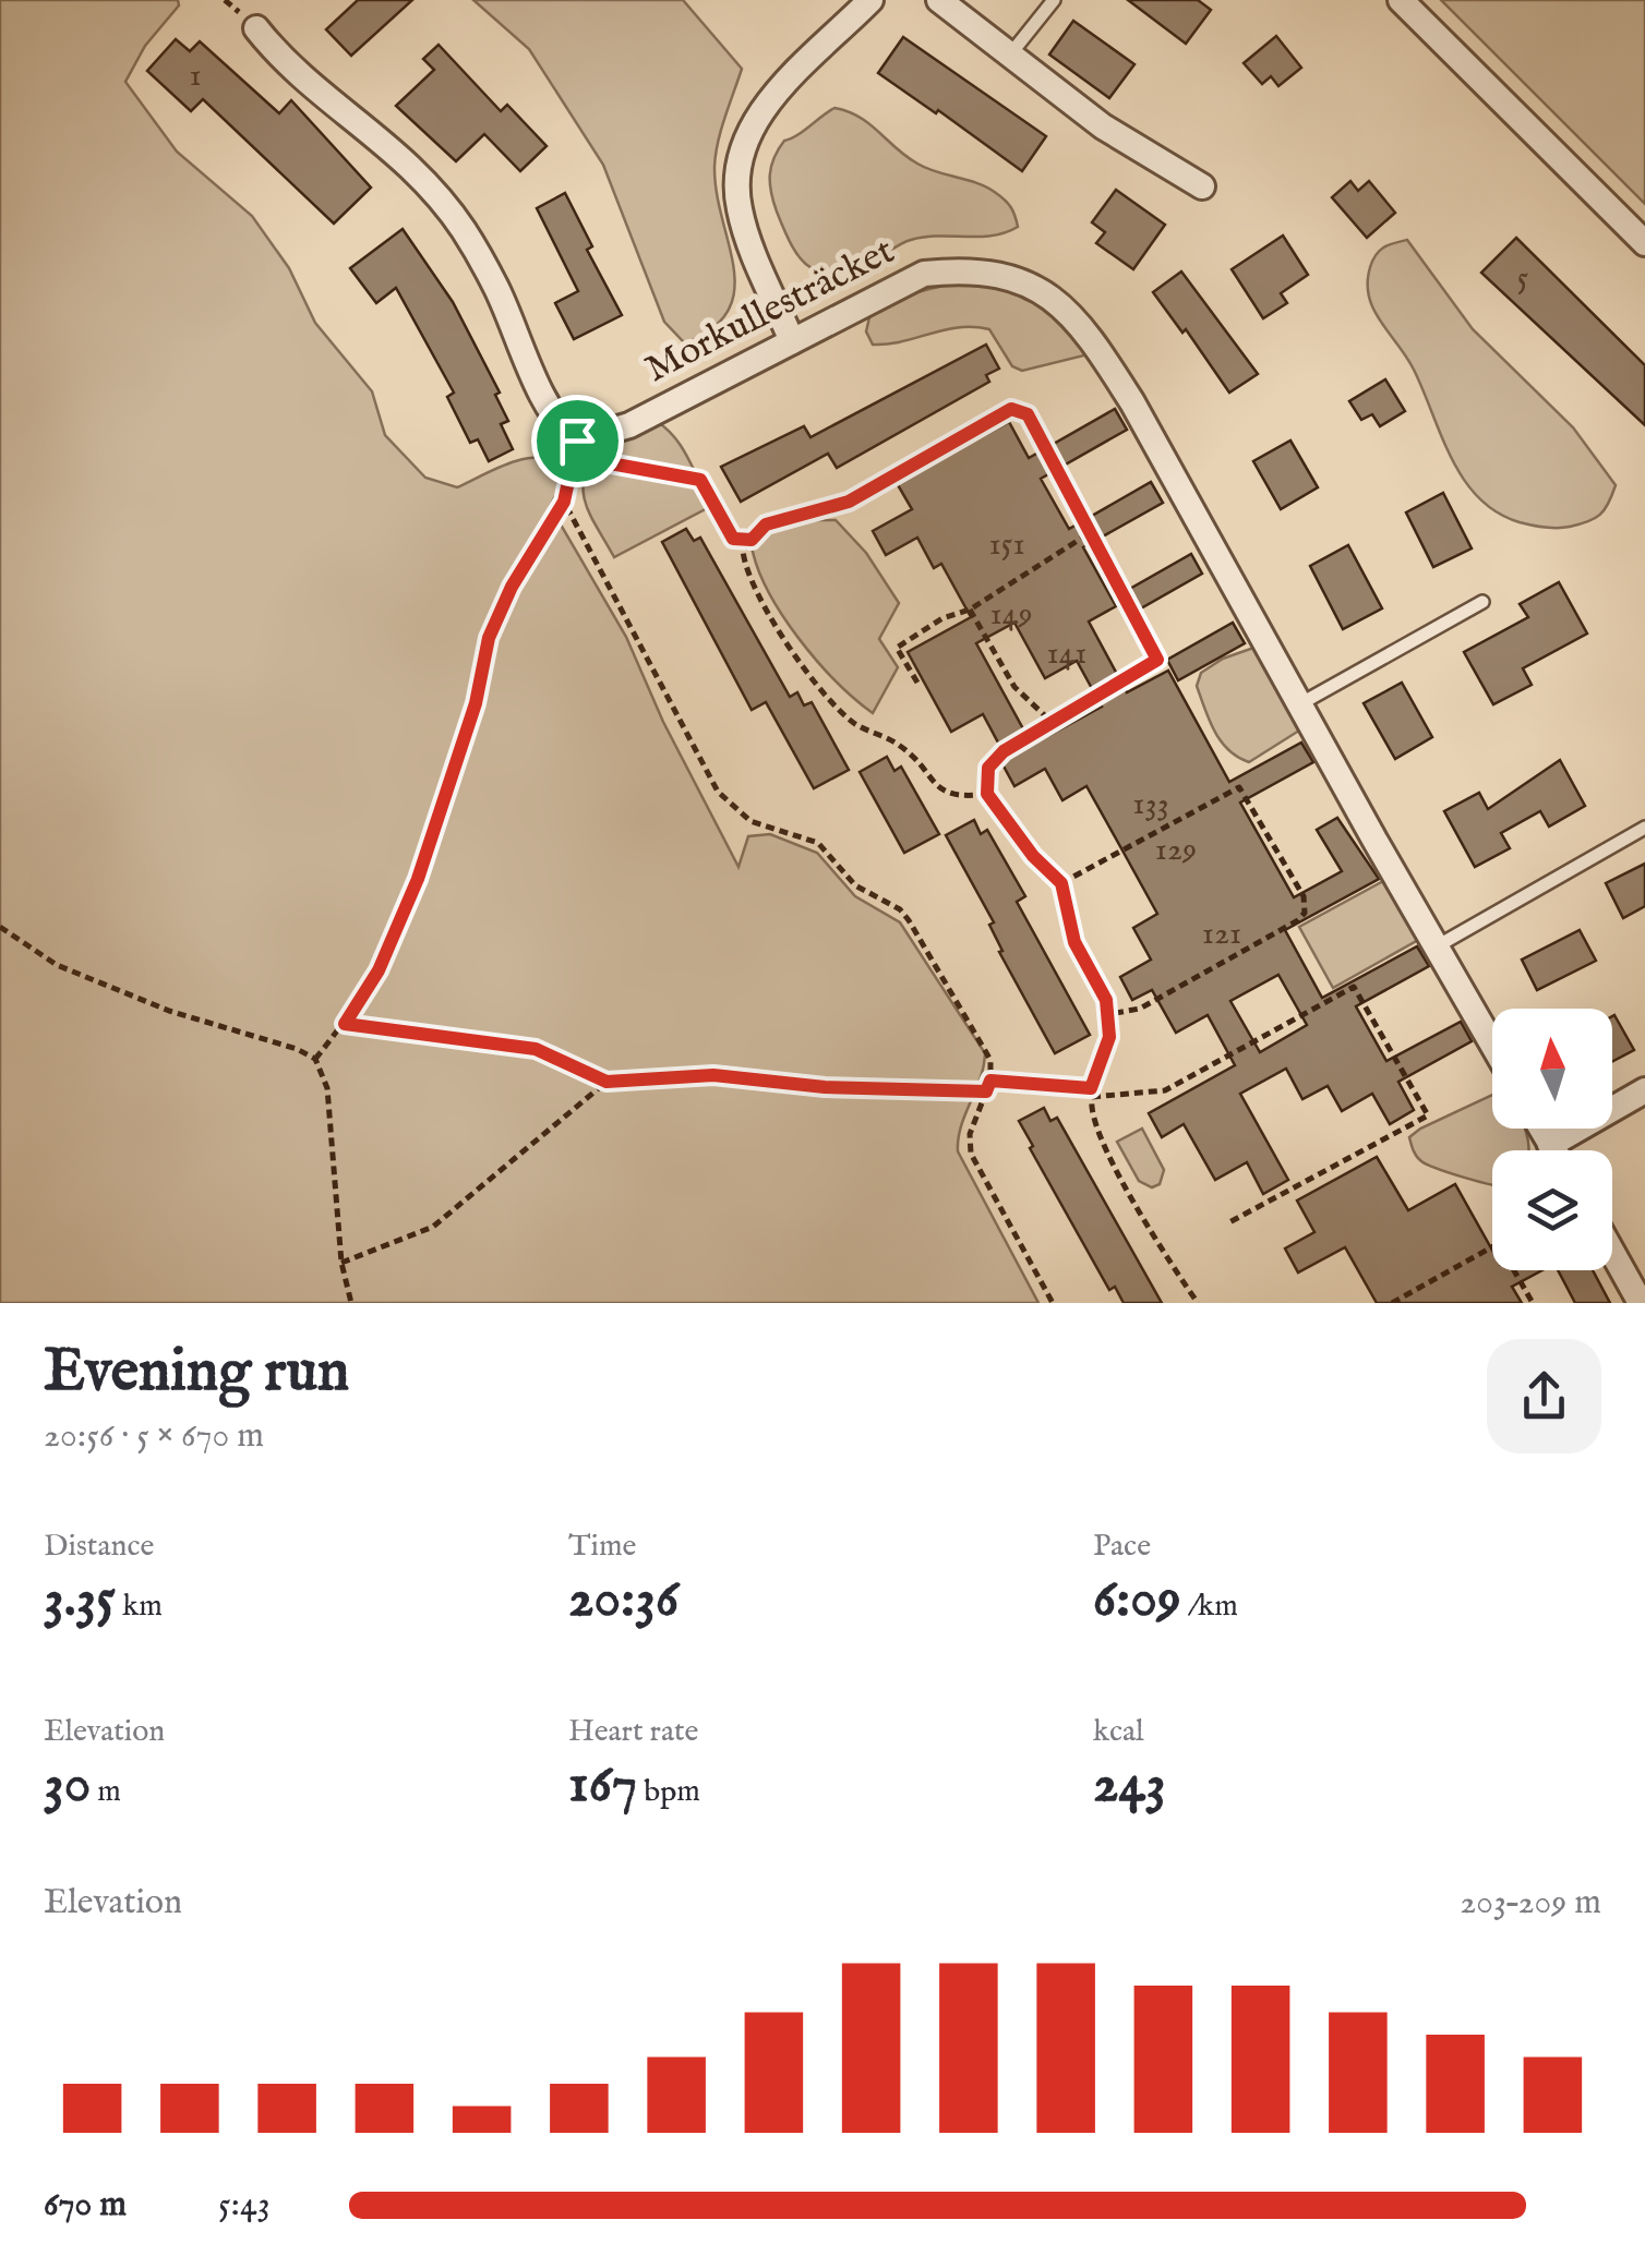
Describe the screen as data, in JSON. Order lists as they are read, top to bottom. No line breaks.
{"streets":{"street":["Morkullesträcket"]},"house_numbers":["1","5","151","149","141","133","129","121"],"north":"top","page":{"heading":["Evening run","20:56 · 5 × 670 m"],"stats":[["Distance","3.35 km"],["Time","20:36"],["Pace","6:09 /km"],["Elevation","30 m"],["Heart rate","167 bpm"],["kcal","243"]],"chart":["Elevation","203–209 m"],"list":[{"name":"670 m","note":"5:43"}]}}
